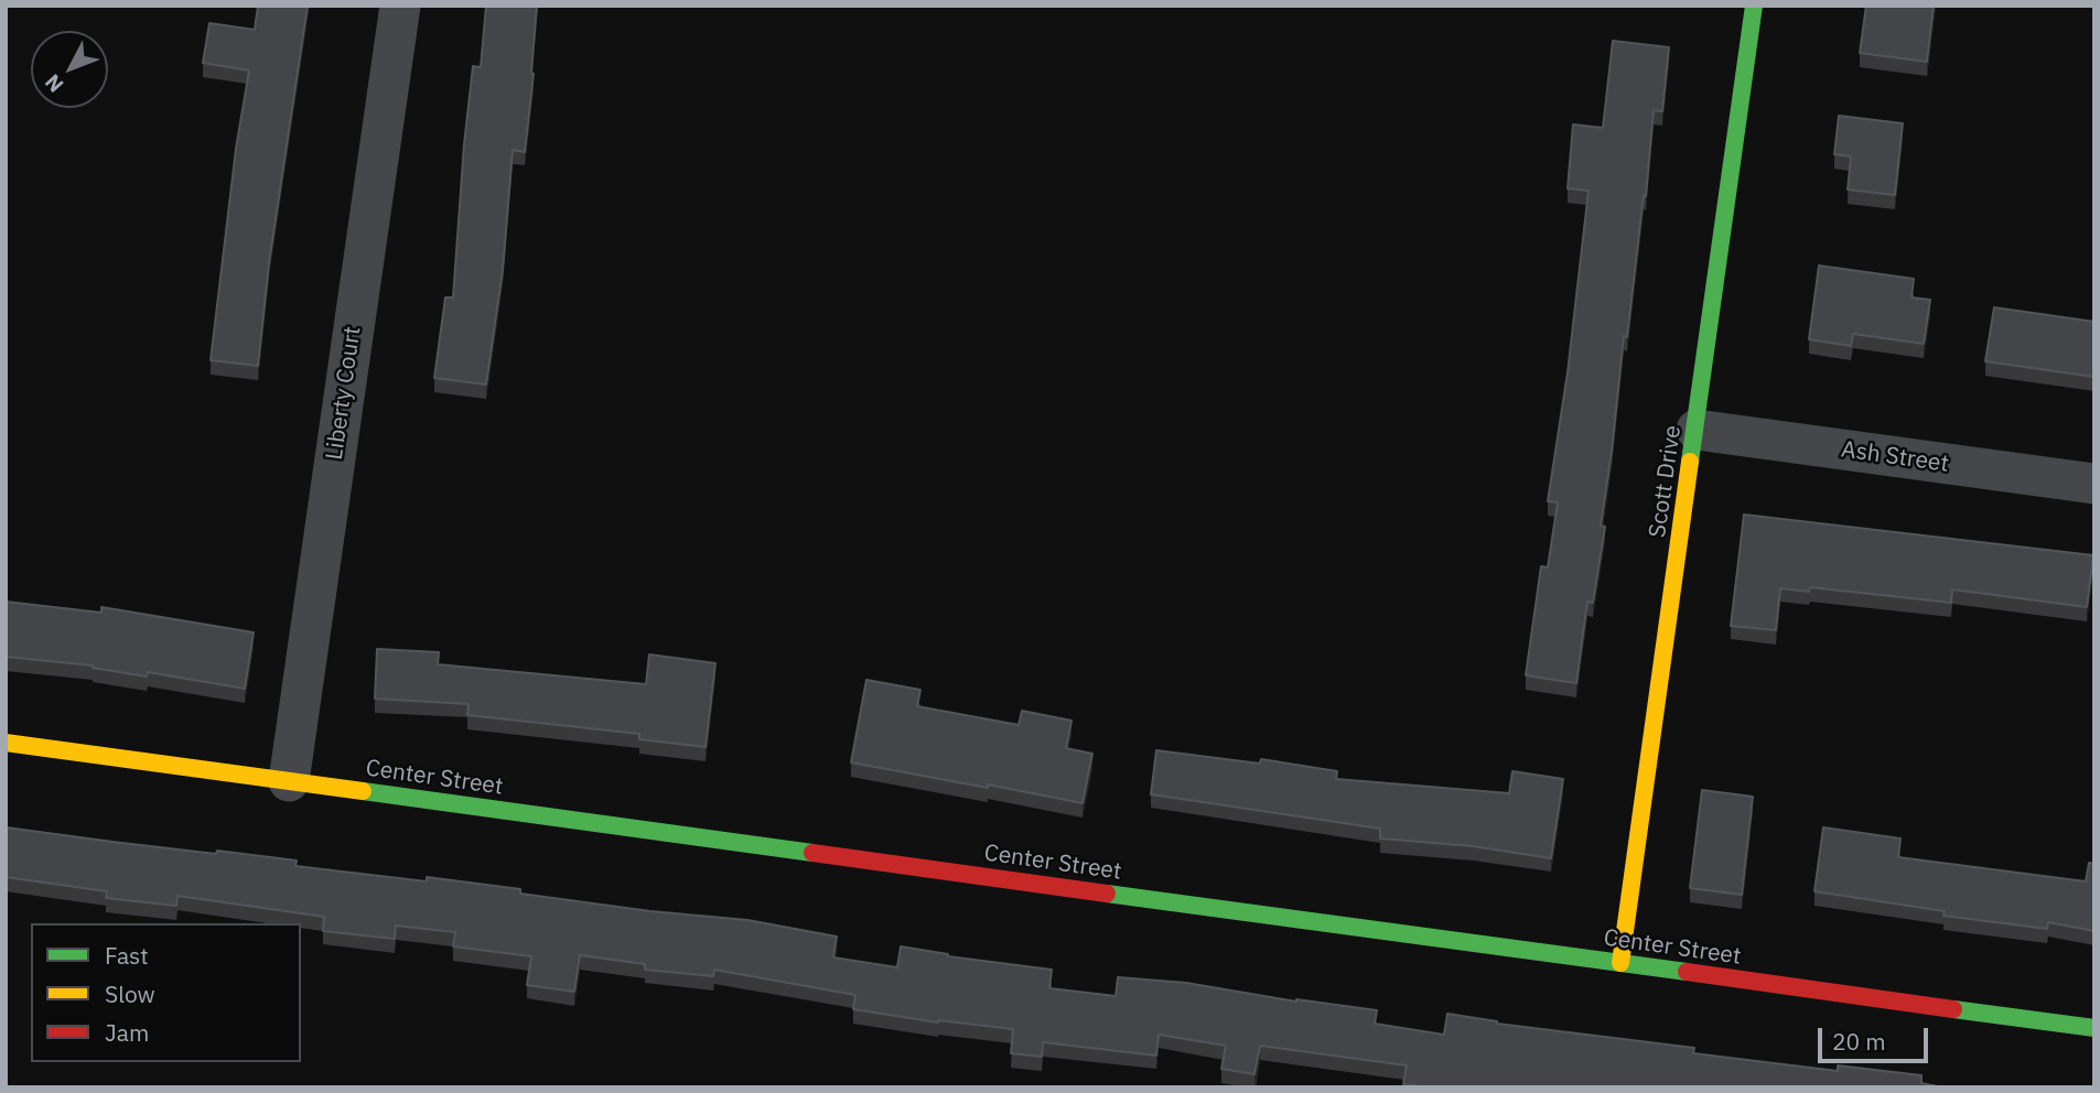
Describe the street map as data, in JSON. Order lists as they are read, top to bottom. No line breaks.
{"streets":{"street":["Liberty Court","Ash Street","Scott Drive","Center Street"]},"crossings":[["Liberty Court","Center Street"],["Ash Street","Scott Drive"],["Scott Drive","Center Street"]],"legend":["Fast","Slow","Jam"],"scale_bar":"20 m","north":"bottom left"}
